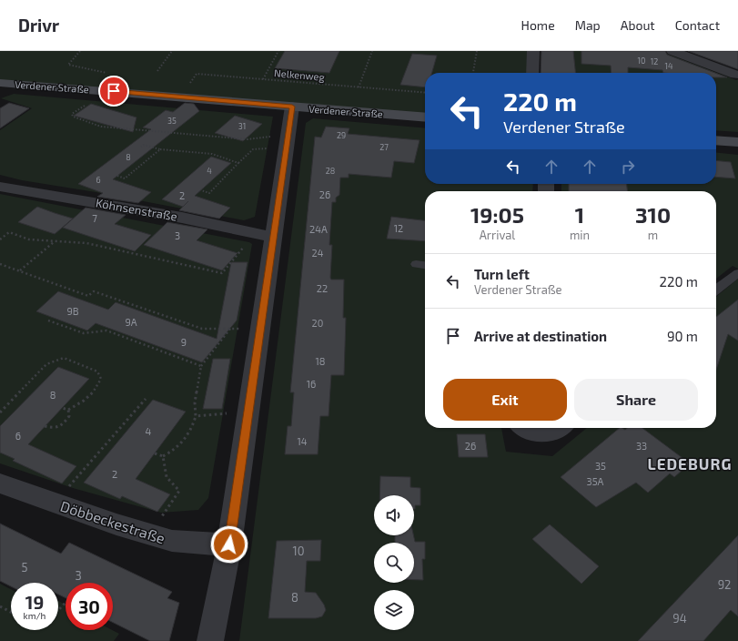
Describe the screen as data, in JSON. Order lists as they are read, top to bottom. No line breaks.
{"streets":{"street":["Verdener Straße","Köhnsenstraße","Döbbeckestraße"],"path":["Nelkenweg"]},"crossings":[["Nelkenweg","Verdener Straße"]],"districts":["LEDEBURG"],"house_numbers":["10","12","14","35","31","29","27","8","4","28","6","26","2","7","12","24A","3","24","22","9B","9A","20","9","18","16","8","4","6","14","26","33","35","2","35A","10","5","3","92","8","94"],"page":{"header":"Drivr","nav":["Home","Map","About","Contact"],"turn":["220 m","Verdener Straße"],"eta":["19:05","Arrival","1","min","310","m"],"list":[{"name":"Turn left","note":"Verdener Straße","value":"220 m"},{"name":"Arrive at destination","value":"90 m"}],"buttons":["Exit","Share"],"speed":"19 km/h","limit":"30"}}
